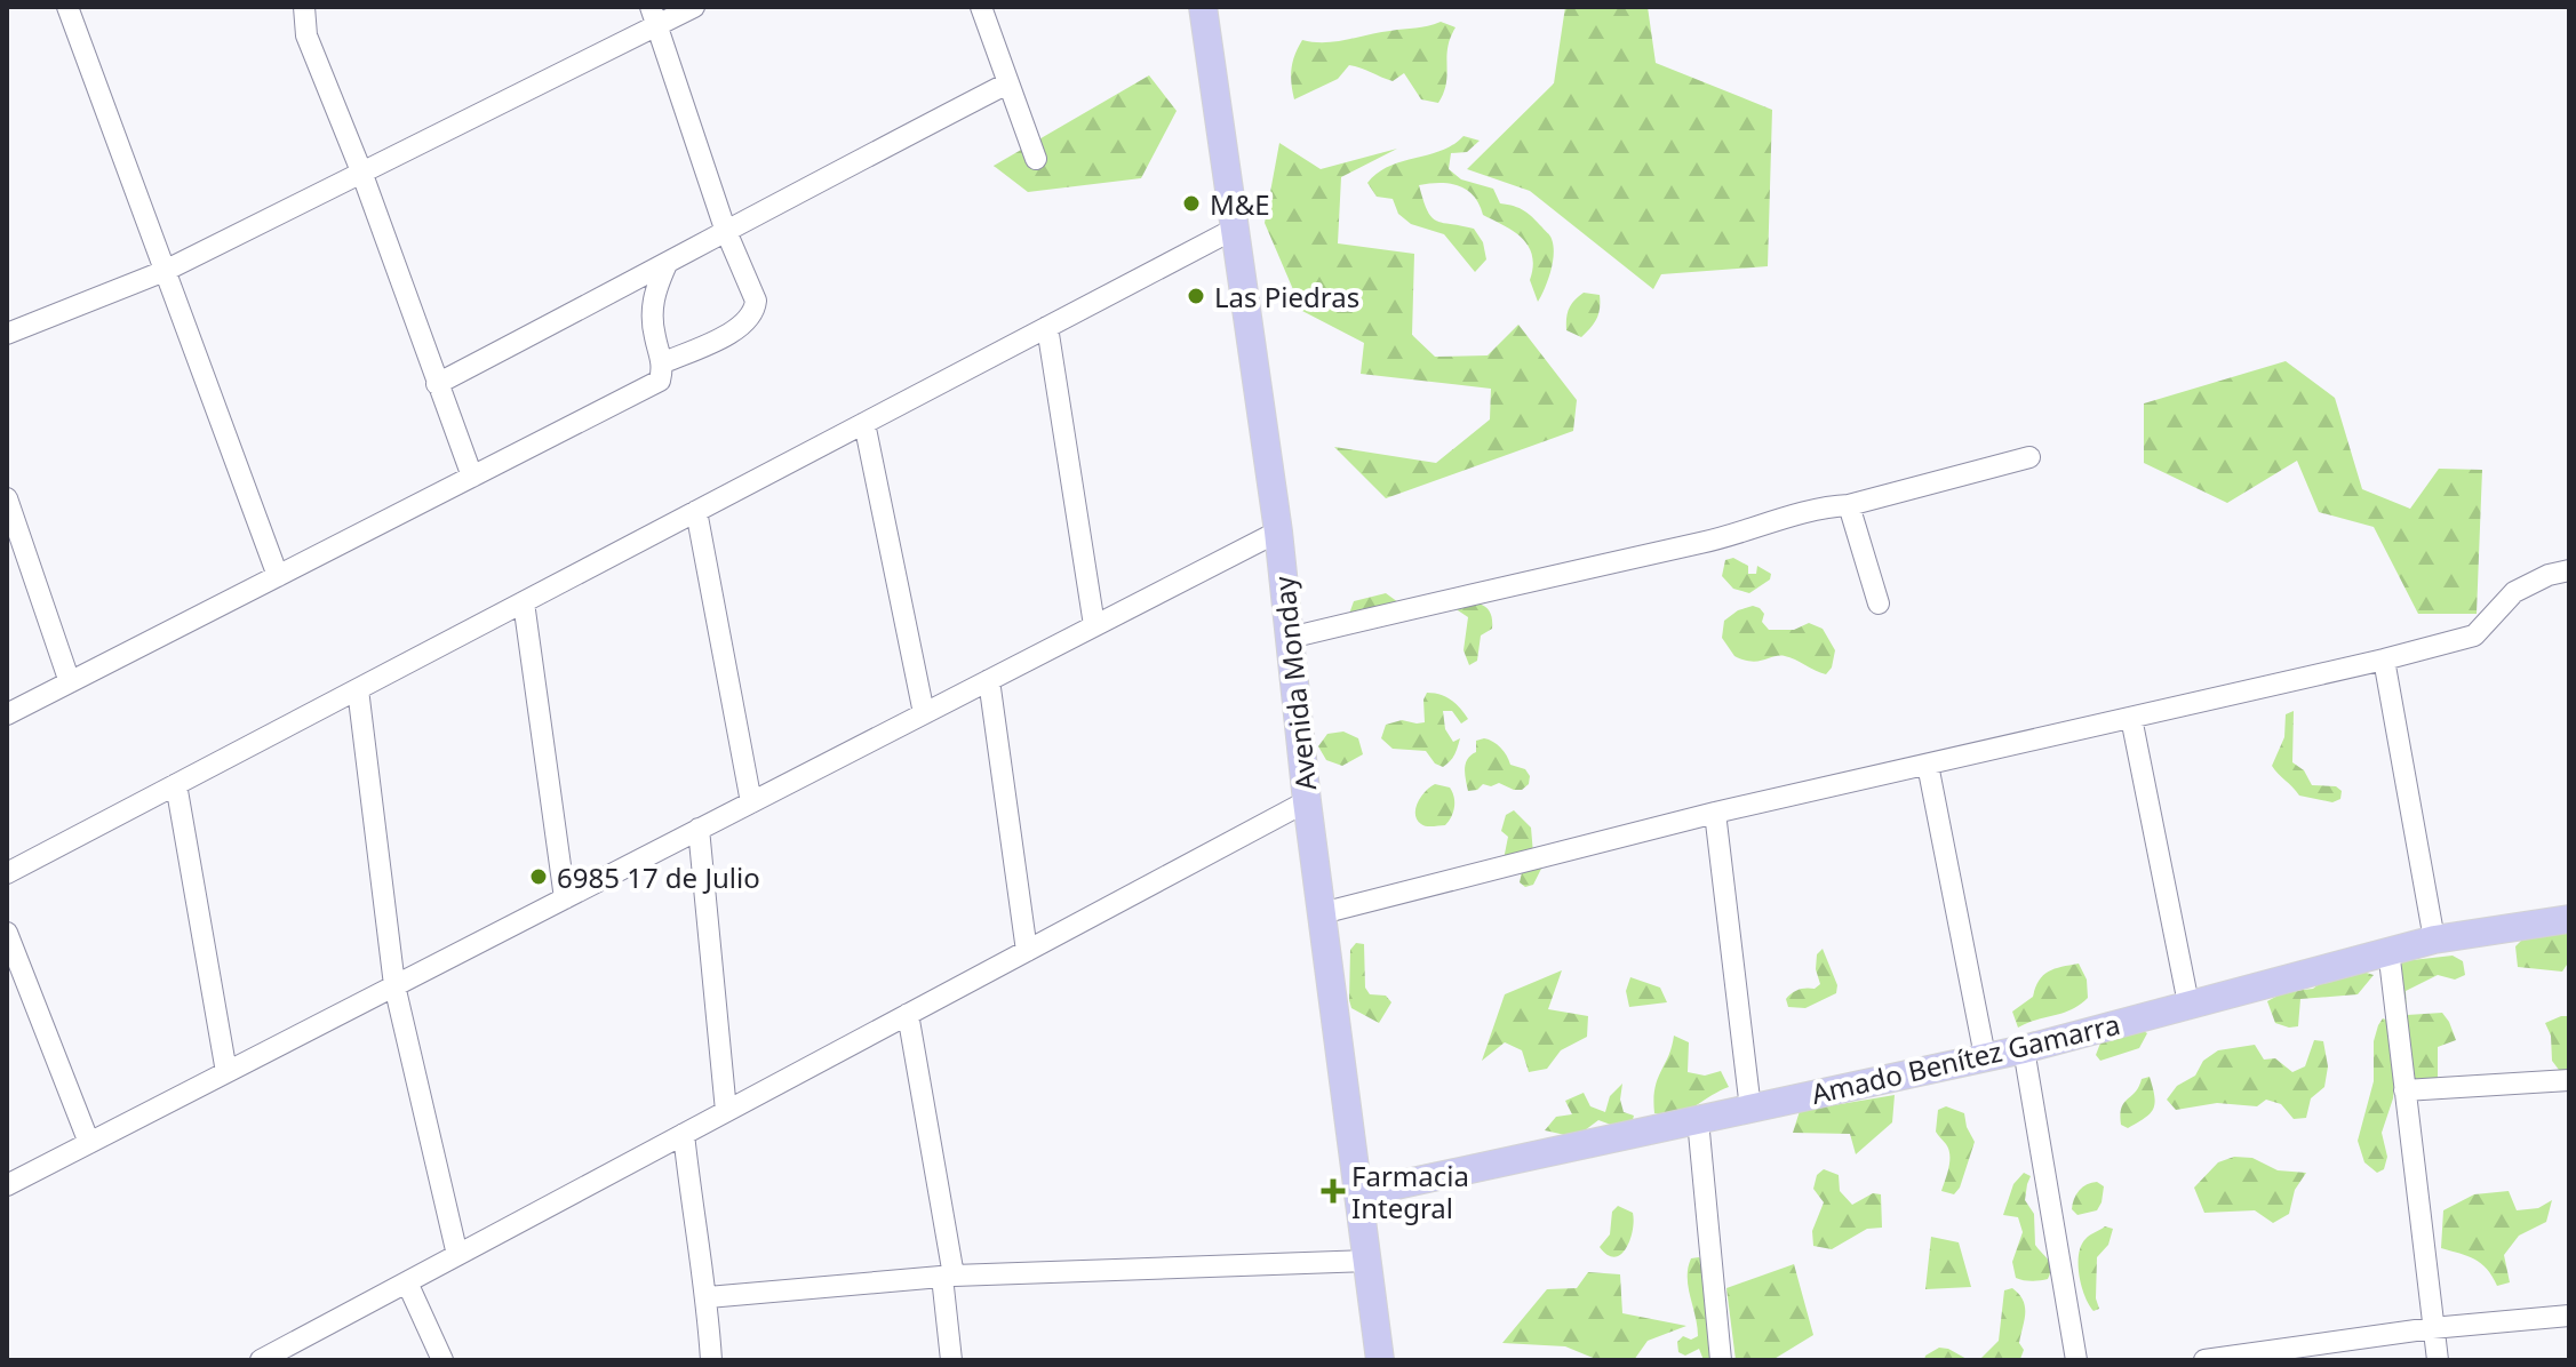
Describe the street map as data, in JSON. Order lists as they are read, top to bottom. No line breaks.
{"streets":{"main road":["Avenida Monday","Amado Benítez Gamarra"]},"crossings":[["Avenida Monday","Amado Benítez Gamarra"]],"places":{"other":["M&E","Las Piedras","6985 17 de Julio"],"health":["Farmacia Integral"]}}
